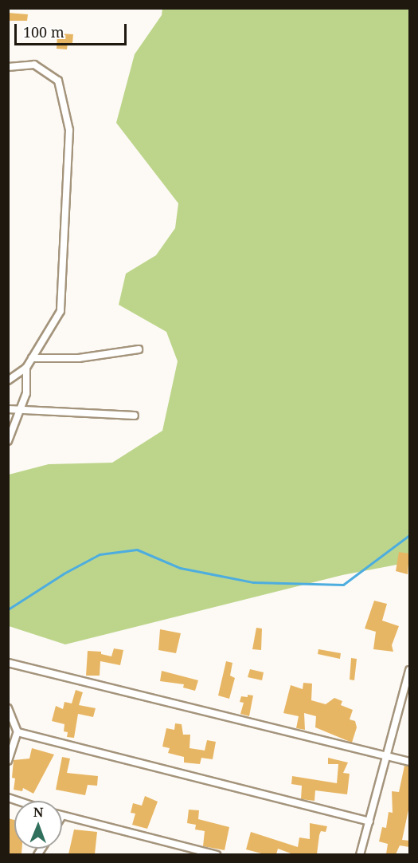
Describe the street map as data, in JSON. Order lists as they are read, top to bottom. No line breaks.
{"scale_bar":"100 m","north":"top"}
